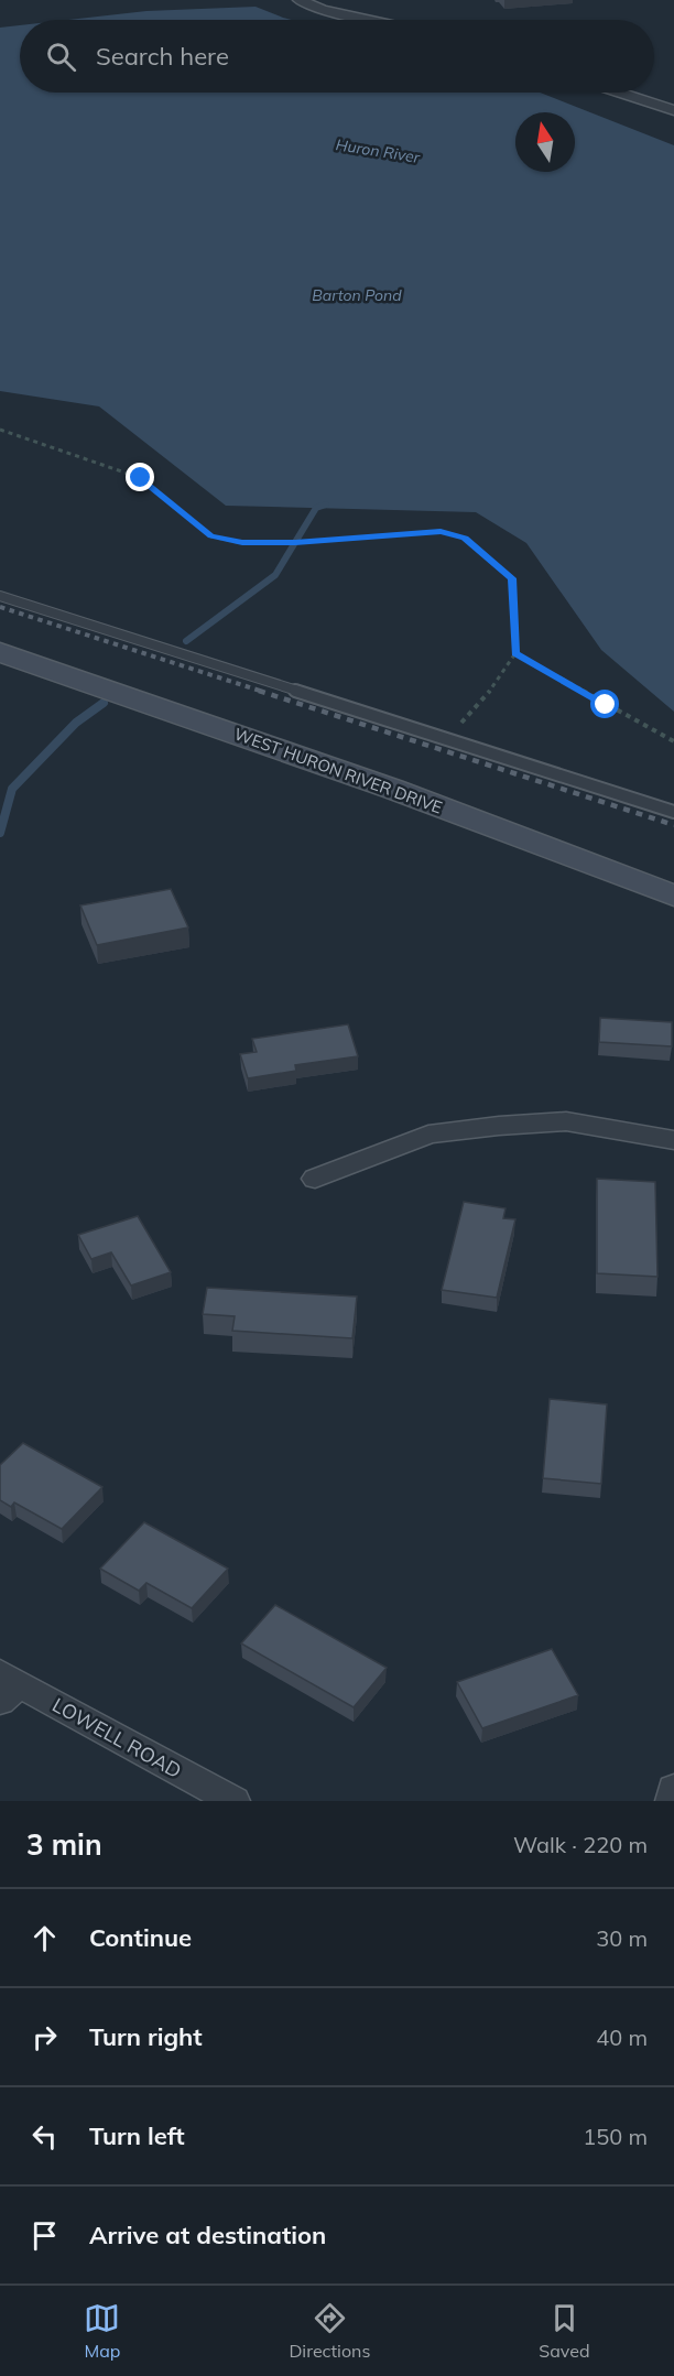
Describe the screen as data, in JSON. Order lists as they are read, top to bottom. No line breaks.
{"streets":{"street":["WEST HURON RIVER DRIVE","LOWELL ROAD"]},"water":["Huron River","Barton Pond"],"north":"top","page":{"search":"Search here","heading":["3 min","Walk · 220 m"],"list":[["Continue","30 m"],["Turn right","40 m"],["Turn left","150 m"],"Arrive at destination"],"nav":["Map","Directions","Saved"]}}
